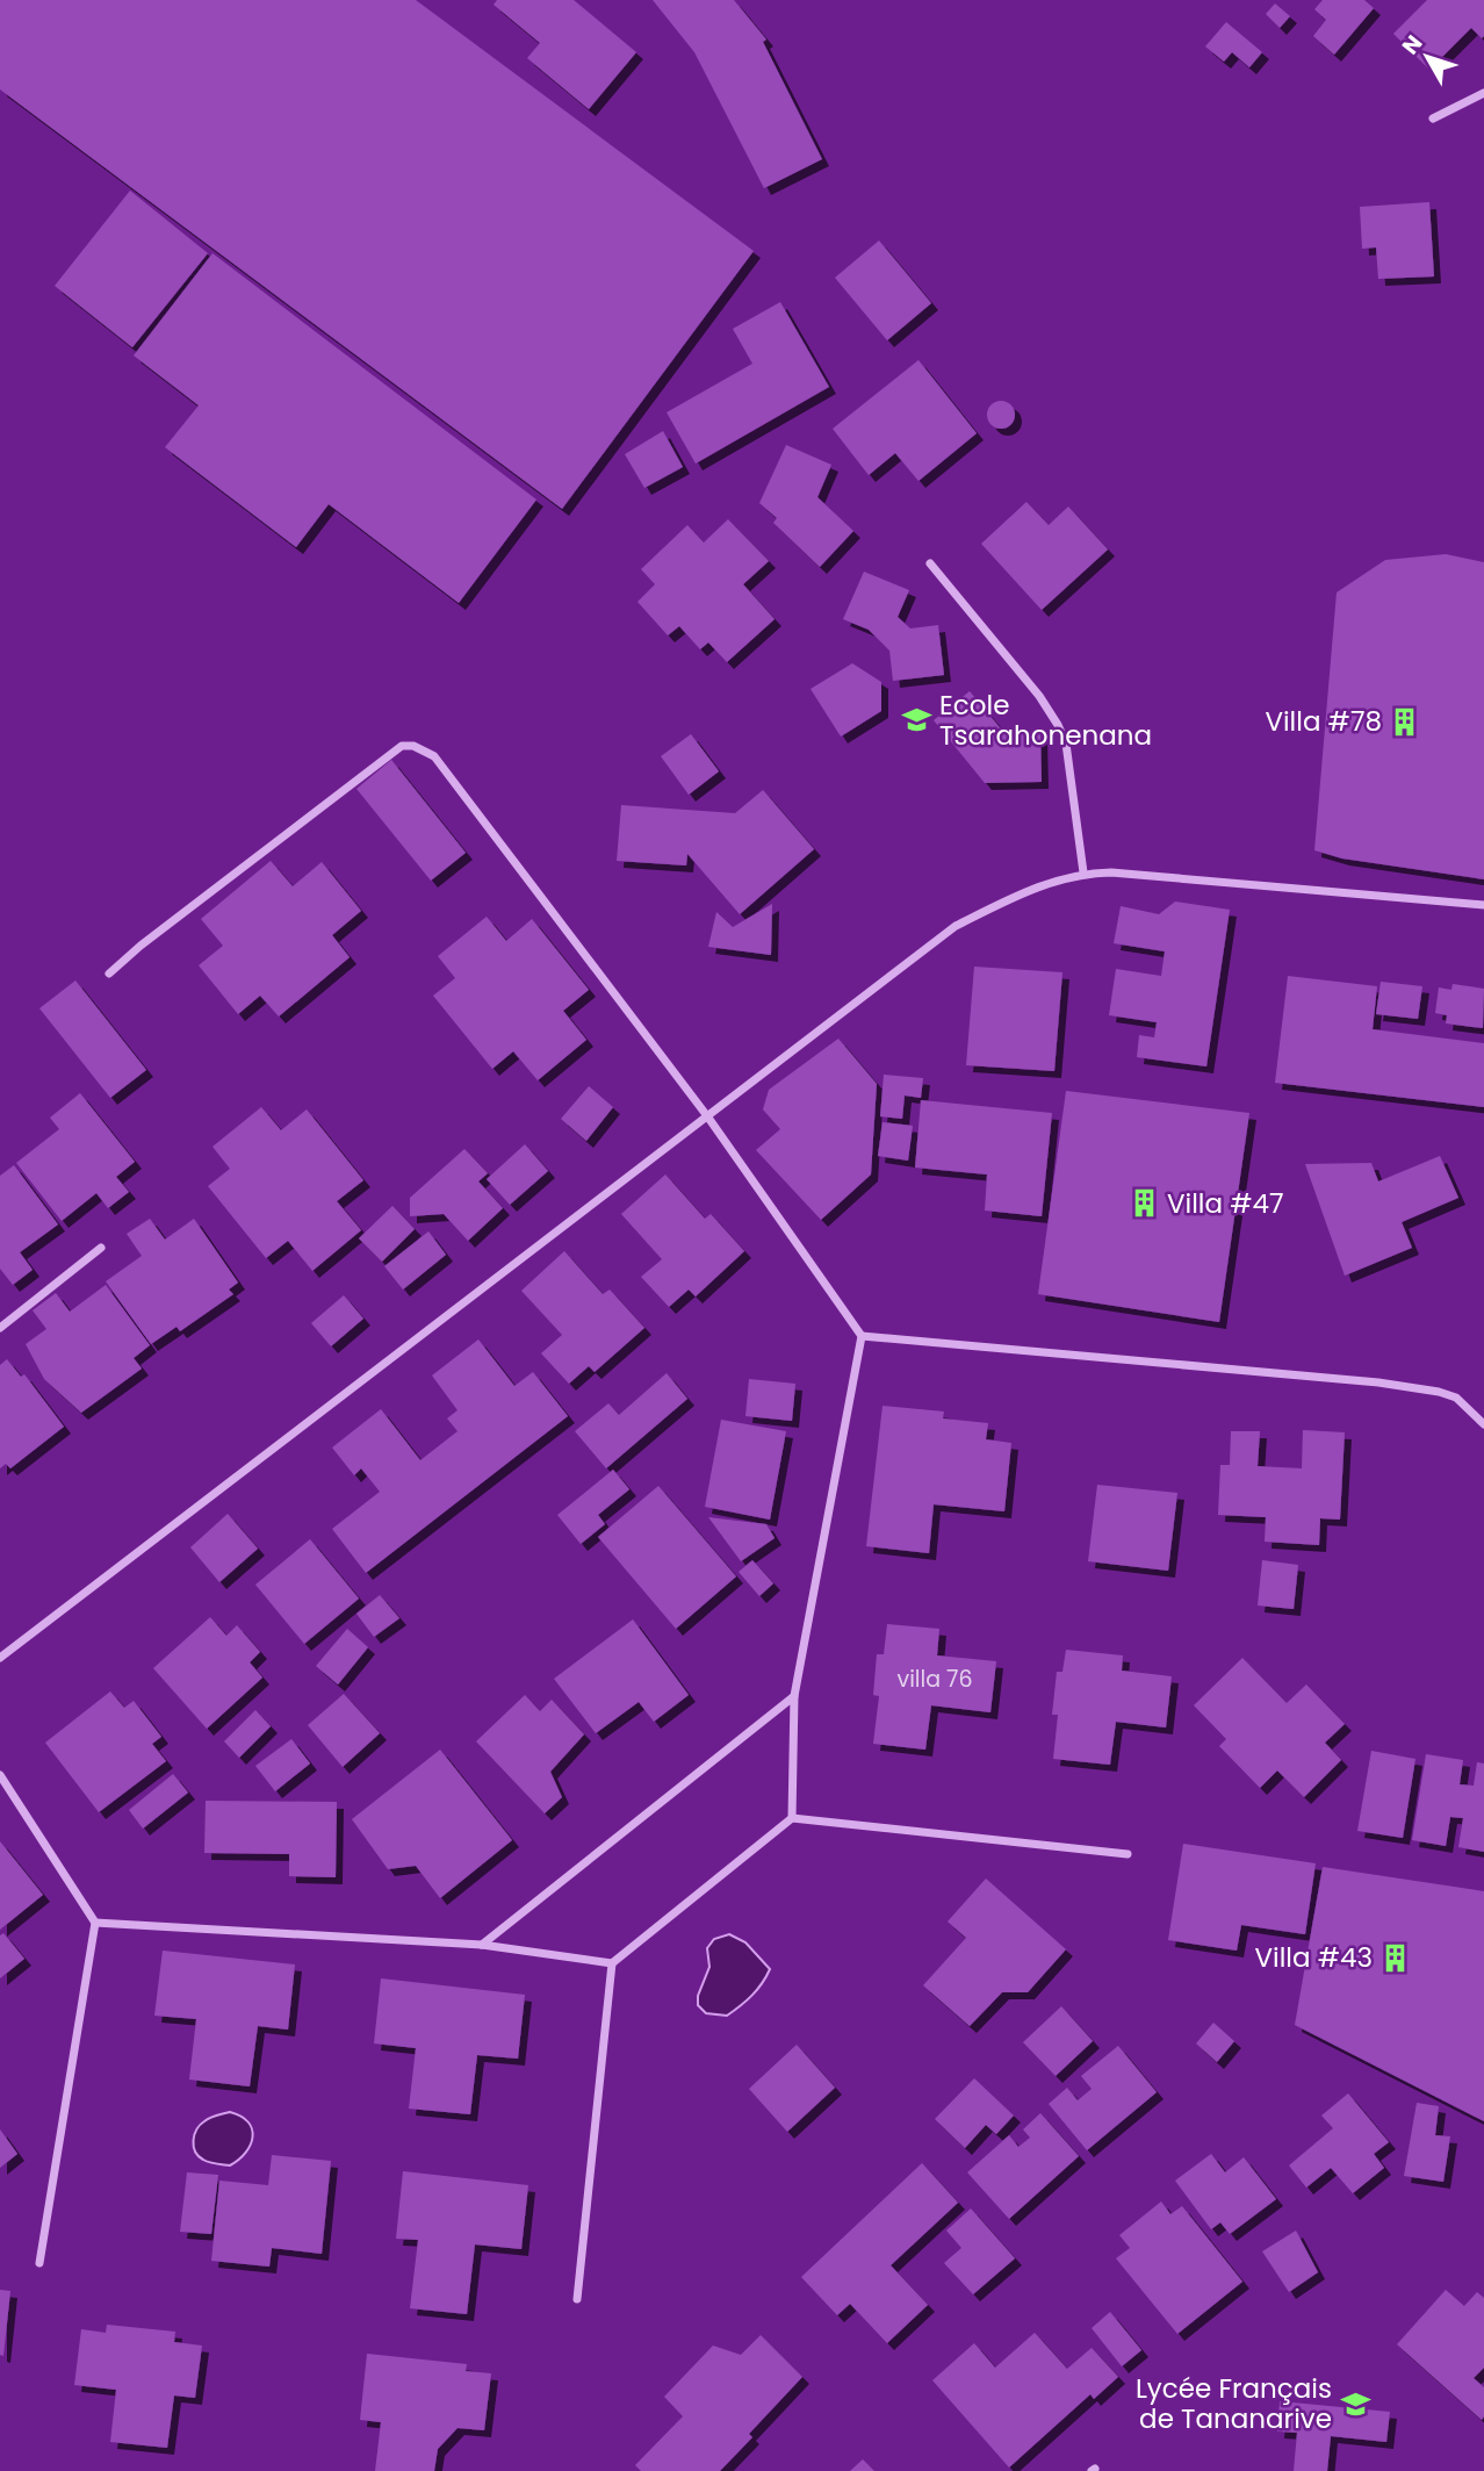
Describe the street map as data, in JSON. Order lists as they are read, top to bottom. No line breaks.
{"places":{"school or university":["Ecole Tsarahonenana","Lycée Français de Tananarive"],"building":["Villa #78","Villa #47","Villa #43"]},"house_numbers":["villa 76"],"north":"top left"}
